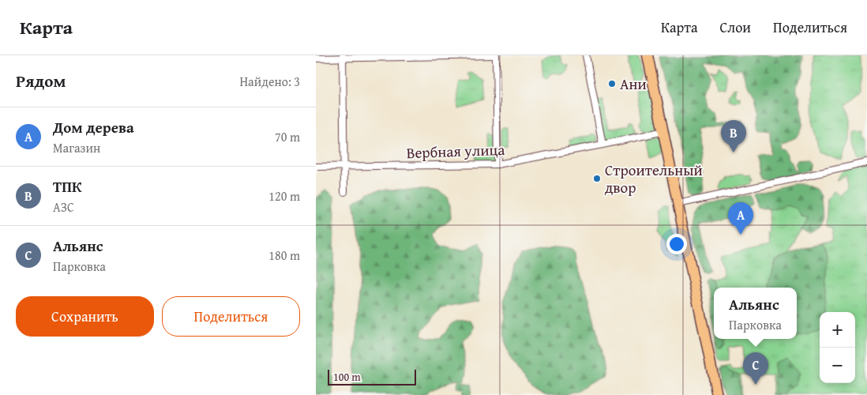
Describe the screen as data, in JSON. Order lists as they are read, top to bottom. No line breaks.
{"streets":{"street":["Вербная улица"]},"places":["Ани","Строительный двор"],"scale_bar":"100 m","page":{"header":"Карта","nav":["Карта","Слои","Поделиться"],"heading":["Рядом","Найдено: 3"],"list":[{"mark":"A","name":"Дом дерева","note":"Магазин","value":"70 m"},{"mark":"B","name":"ТПК","note":"АЗС","value":"120 m"},{"mark":"C","name":"Альянс","note":"Парковка","value":"180 m"}],"pins":["B","A","C"],"buttons":["Сохранить","Поделиться"],"popup":["Альянс","Парковка"],"map_buttons":["+","−"],"scale":"100 m"}}
